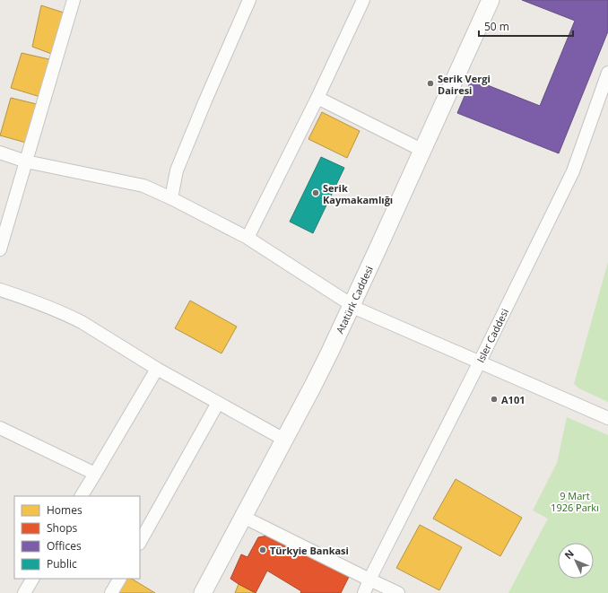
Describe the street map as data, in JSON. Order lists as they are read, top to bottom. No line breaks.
{"streets":{"main road":["Atatürk Caddesi"],"street":["Isler Caddesi"]},"parks":["9 Mart 1926 Parkı"],"places":["Serik Vergi Dairesi","Serik Kaymakamlığı","A101","Türkyie Bankasi"],"legend":["Homes","Shops","Offices","Public"],"scale_bar":"50 m","north":"top left"}
